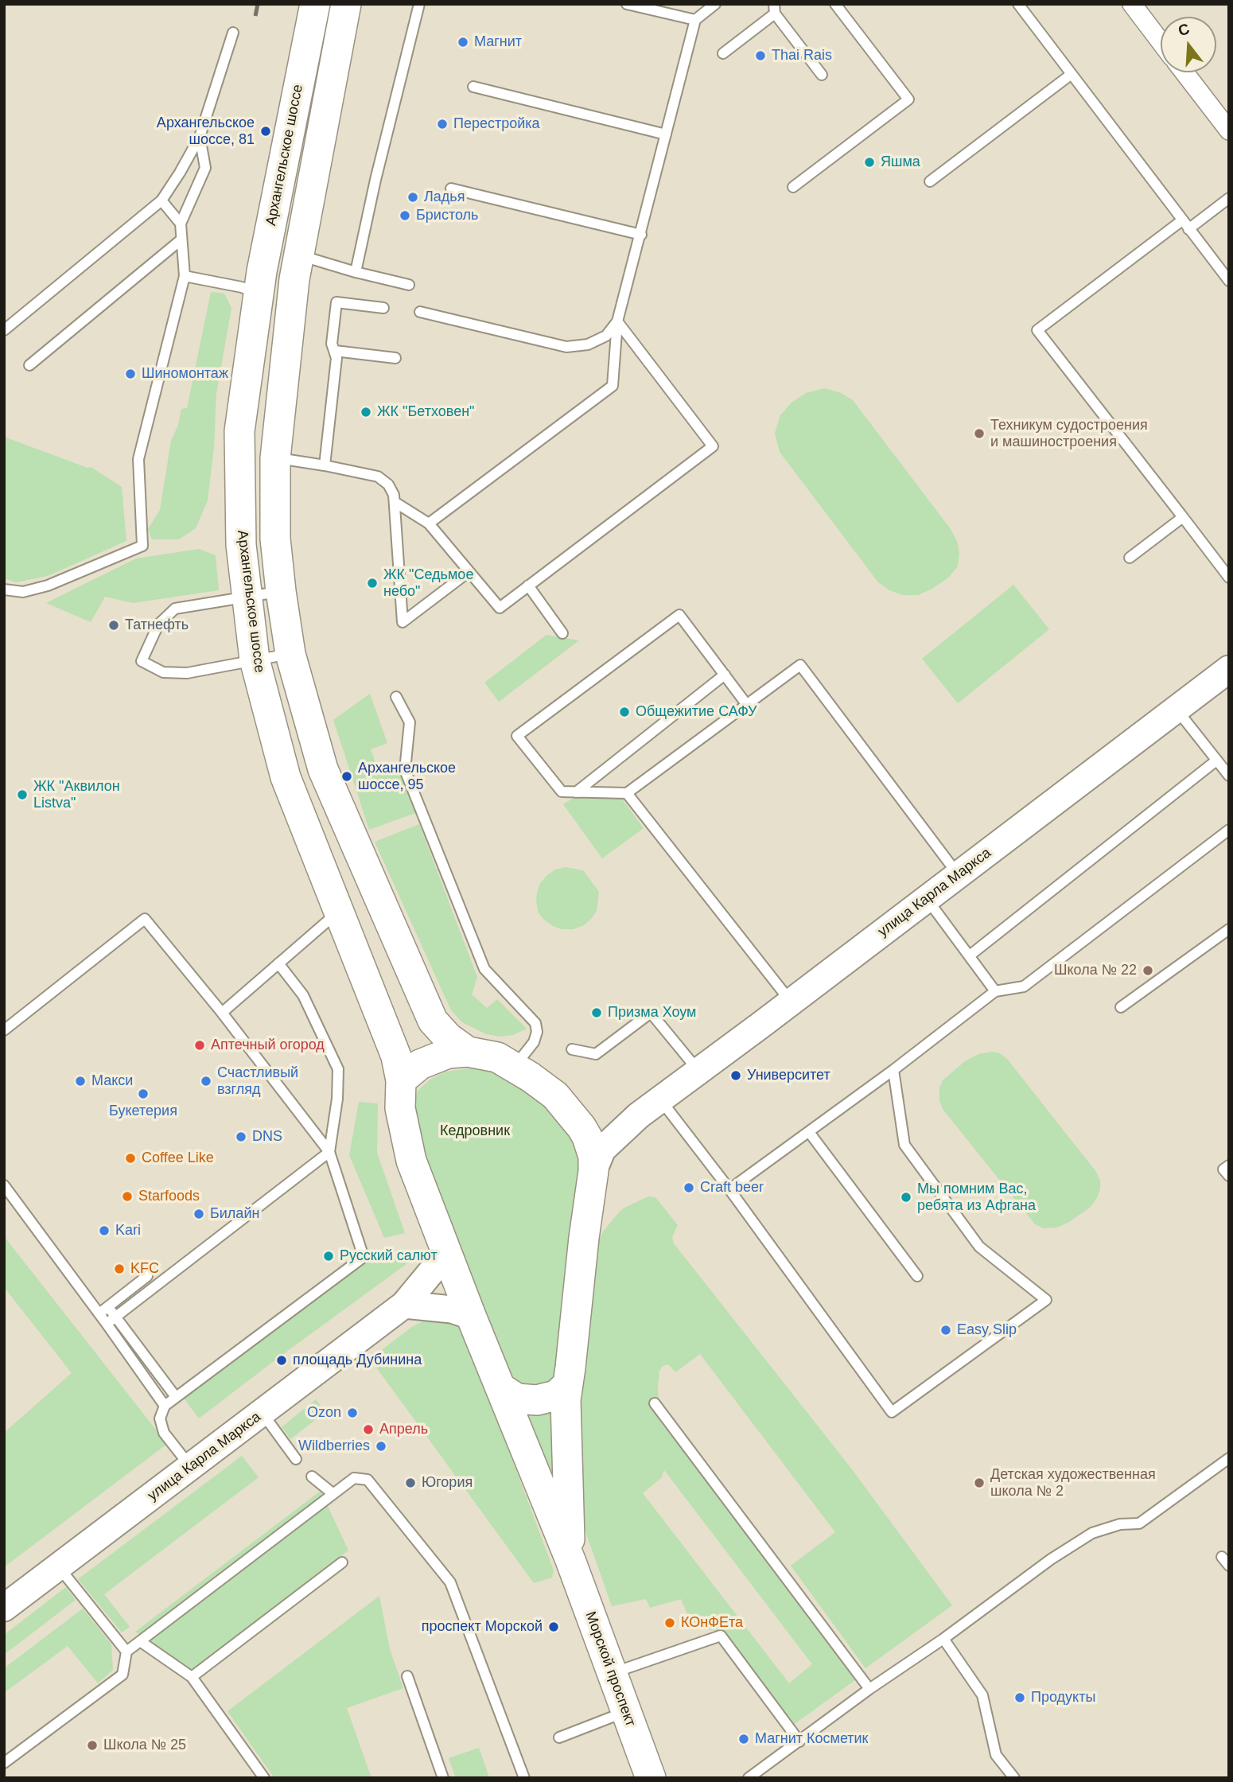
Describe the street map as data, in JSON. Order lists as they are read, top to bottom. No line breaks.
{"streets":{"main road":["Архангельское шоссе","Морской проспект"],"street":["улица Карла Маркса"]},"crossings":[["Архангельское шоссе","улица Карла Маркса"],["Архангельское шоссе","Морской проспект"]],"parks":["Кедровник"],"places":["Магнит","Thai Rais","Перестройка","Архангельское шоссе, 81","Яшма","Ладья","Бристоль","Шиномонтаж","ЖК \"Бетховен\"","Техникум судостроения и машиностроения","ЖК \"Седьмое небо\"","Татнефть","Общежитие САФУ","Архангельское шоссе, 95","ЖК \"Аквилон Listva\"","Школа № 22","Призма Хоум","Аптечный огород","Университет","Макси","Счастливый взгляд","Букетерия","DNS","Coffee Like","Craft beer","Starfoods","Мы помним Вас, ребята из Афгана","Билайн","Kari","Русский салют","KFC","Easy Slip","площадь Дубинина","Ozon","Апрель","Wildberries","Югория","Детская художественная школа № 2","КОнФЕта","проспект Морской","Продукты","Магнит Косметик","Школа № 25"],"north":"top"}
